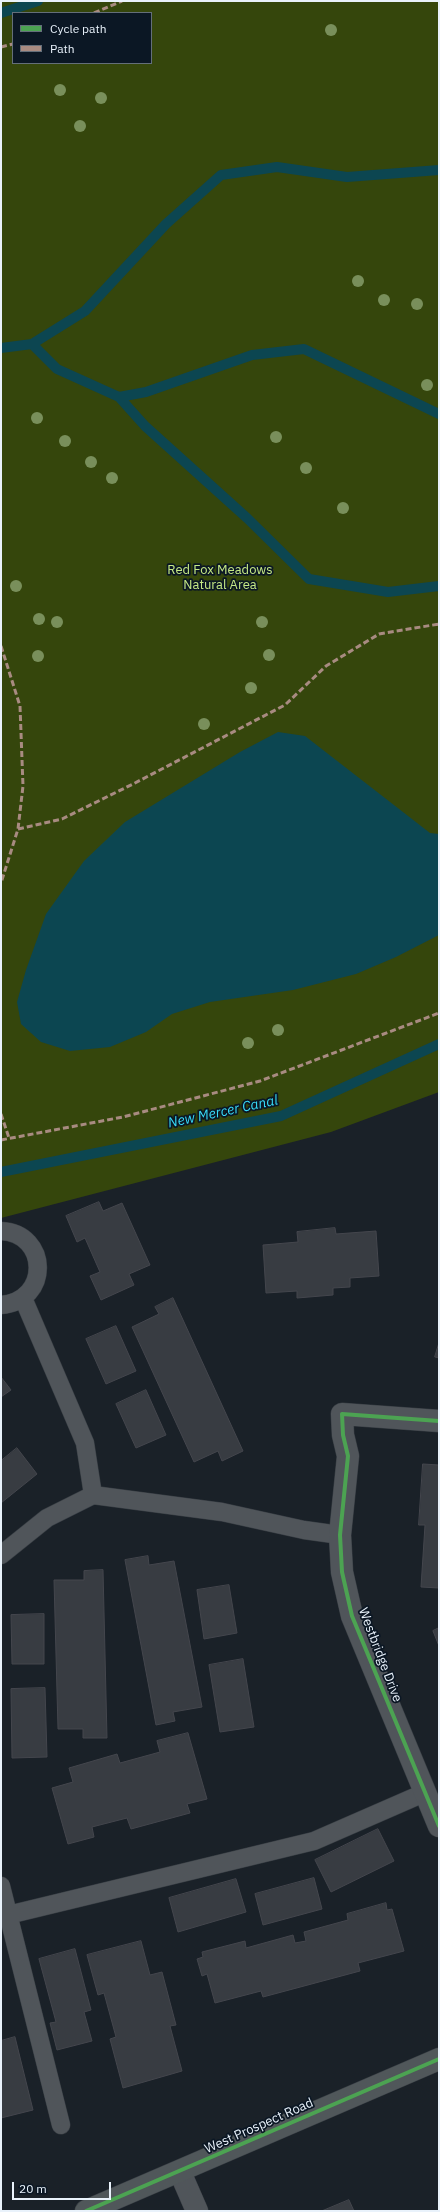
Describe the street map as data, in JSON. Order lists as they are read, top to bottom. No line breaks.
{"streets":{"main road":["West Prospect Road"],"street":["Westbridge Drive"]},"water":["New Mercer Canal"],"parks":["Red Fox Meadows Natural Area"],"legend":["Cycle path","Path"],"scale_bar":"20 m"}
